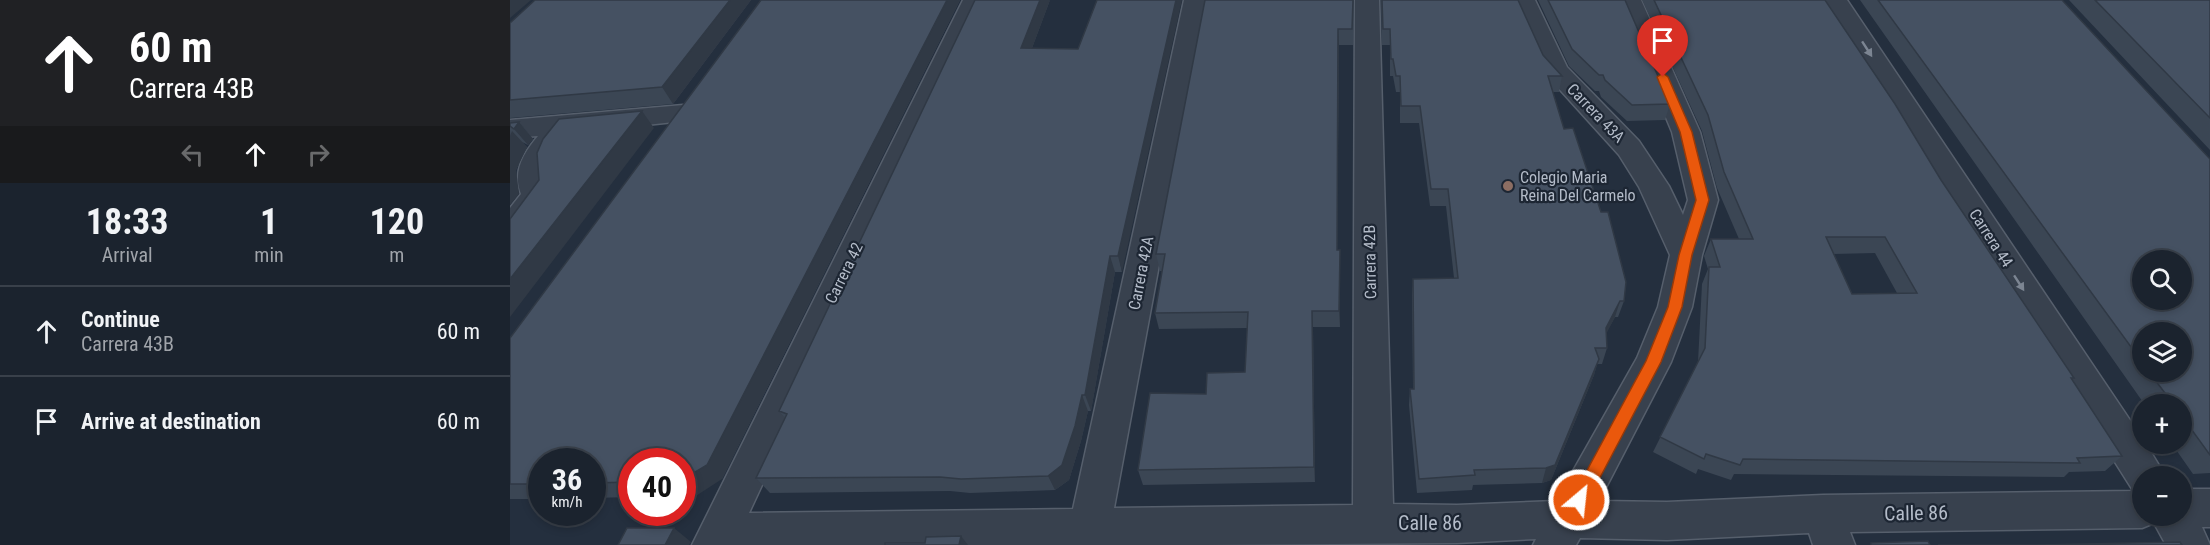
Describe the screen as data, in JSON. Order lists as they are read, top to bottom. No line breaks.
{"streets":{"street":["Carrera 43A","Carrera 44","Carrera 42B","Carrera 42","Carrera 42A","Calle 86"]},"crossings":[["Carrera 42B","Calle 86"],["Carrera 42","Calle 86"],["Carrera 42A","Calle 86"]],"one_way":["Carrera 44"],"places":["Colegio Maria Reina Del Carmelo"],"page":{"turn":["60 m","Carrera 43B"],"eta":["18:33","Arrival","1","min","120","m"],"map_buttons":["+","−"],"list":[{"name":"Continue","note":"Carrera 43B","value":"60 m"},{"name":"Arrive at destination","value":"60 m"}],"speed":"36 km/h","limit":"40"}}
